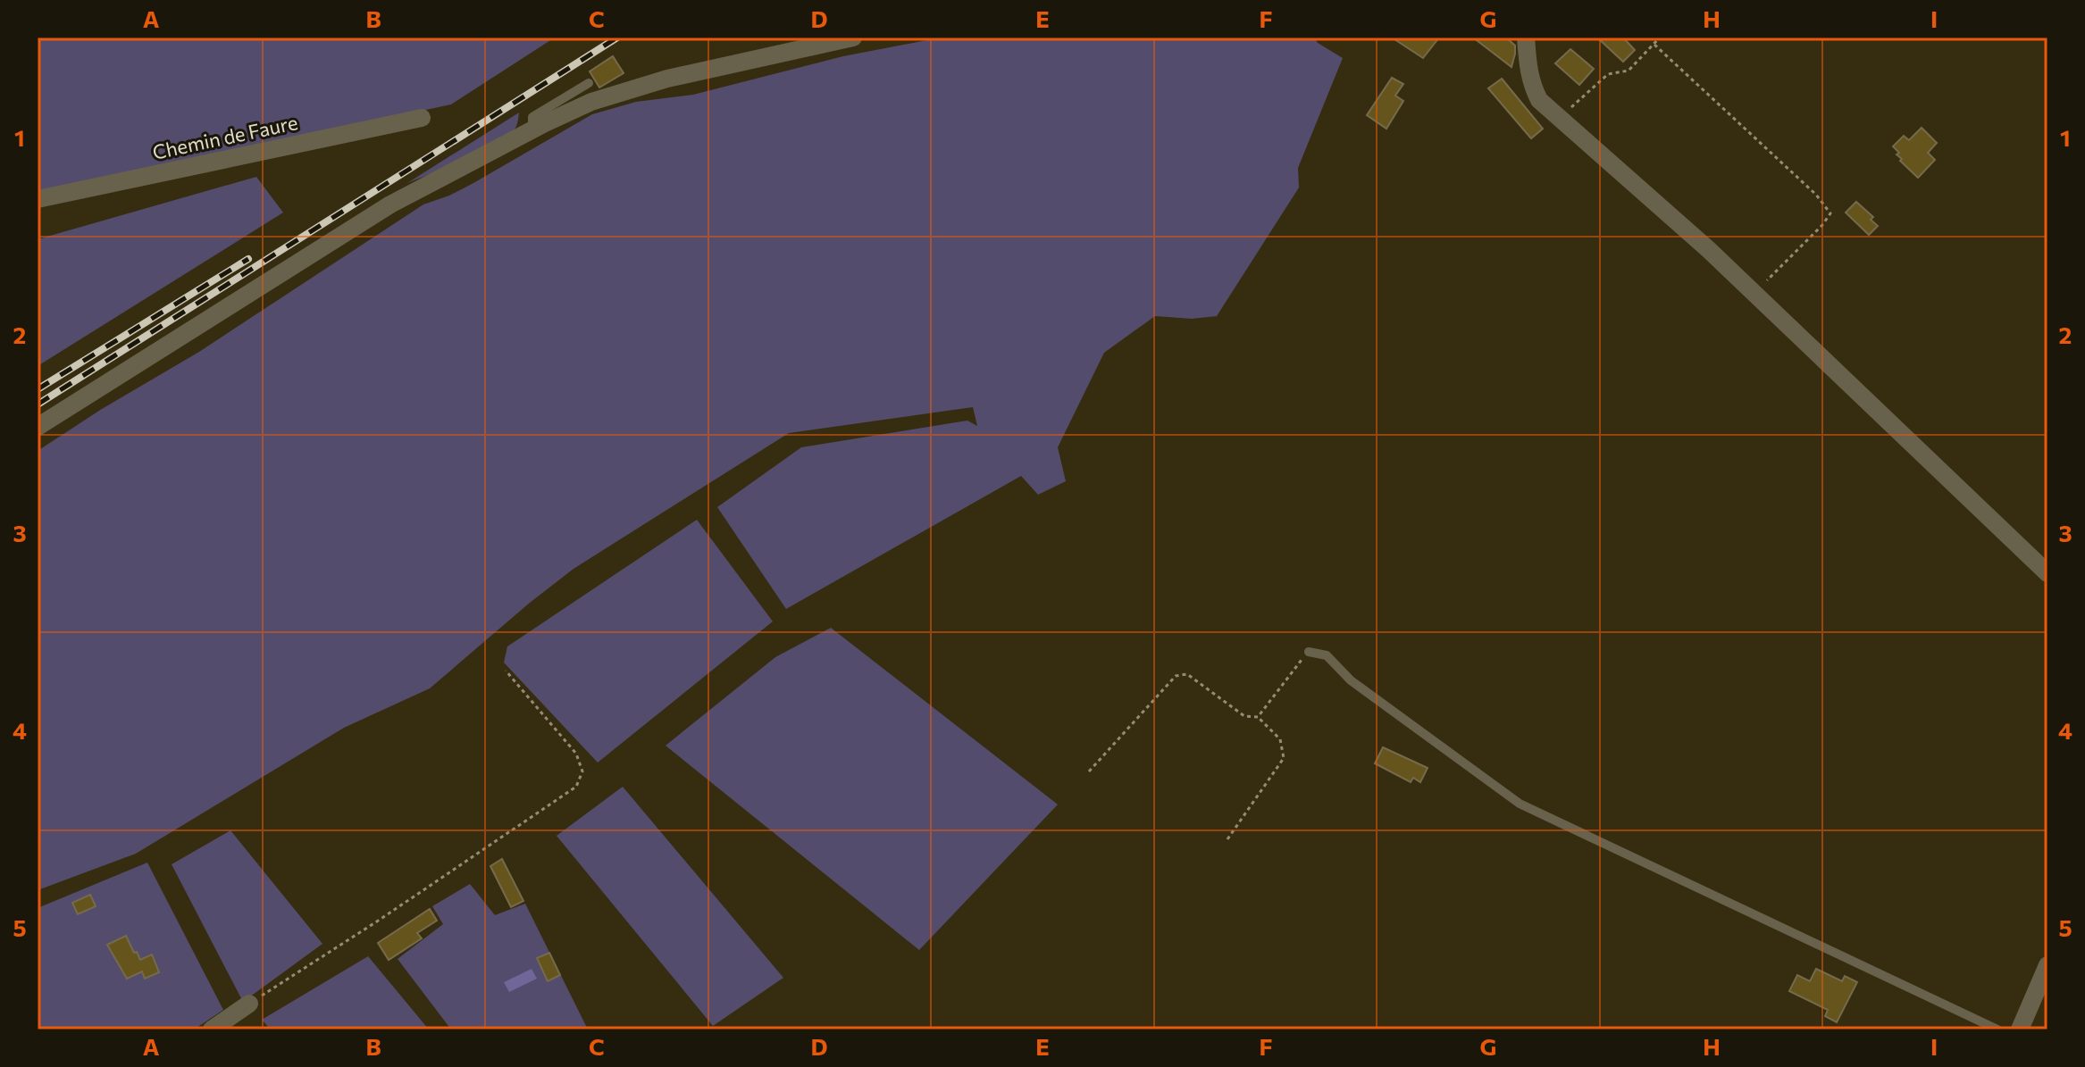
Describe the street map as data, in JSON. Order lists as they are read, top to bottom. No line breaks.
{"streets":{"street":["Chemin de Faure"]},"grid":{"columns":["A","B","C","D","E","F","G","H","I"],"rows":["1","2","3","4","5"]}}
